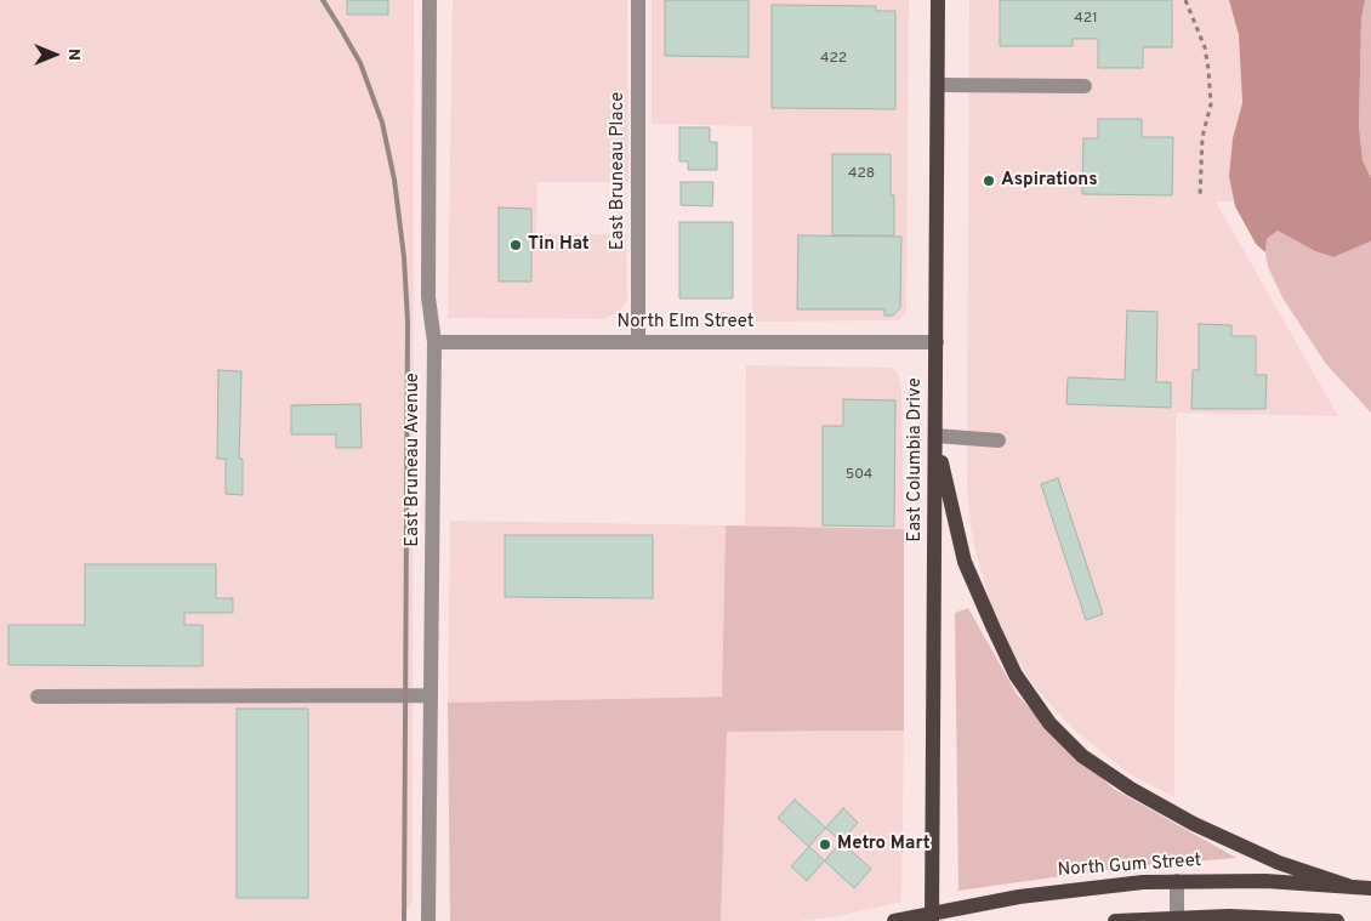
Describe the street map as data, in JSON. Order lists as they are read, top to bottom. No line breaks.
{"streets":{"main road":["East Columbia Drive","North Gum Street"],"street":["East Bruneau Place","North Elm Street","East Bruneau Avenue"]},"crossings":[["East Bruneau Place","North Elm Street"],["North Elm Street","East Bruneau Avenue"],["North Elm Street","East Columbia Drive"],["East Columbia Drive","North Gum Street"]],"places":["Aspirations","Tin Hat","Metro Mart"],"house_numbers":["421","422","428","504"],"north":"right"}
